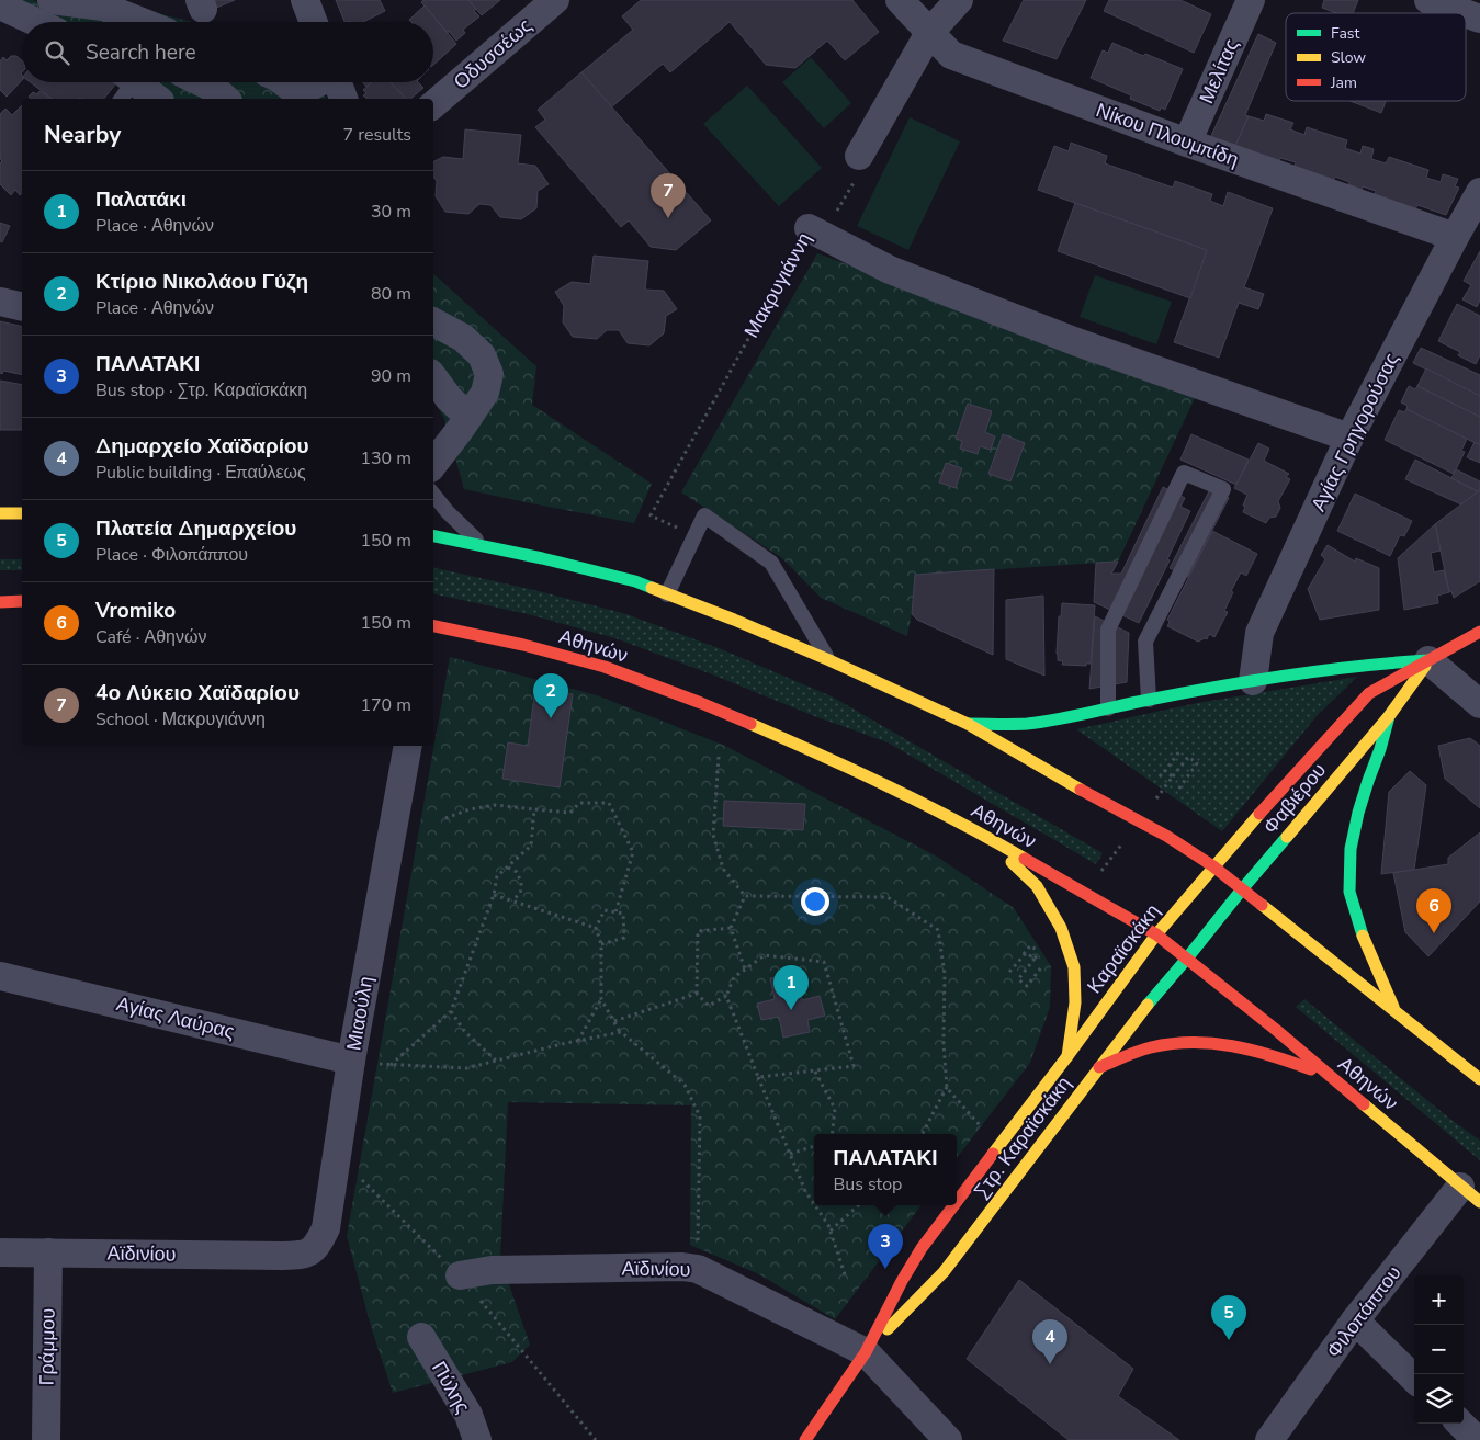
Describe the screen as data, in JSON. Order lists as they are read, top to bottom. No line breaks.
{"streets":{"main road":["Αθηνών","Φαβιέρου","Καραϊσκάκη","Στρ. Καραϊσκάκη"],"street":["Οδυσσέως","Μελίτας","Νίκου Πλουμπίδη","Αγίας Γρηγορούσας","Μιαούλη","Αγίας Λαύρας","Αϊδινίου","Φιλοπάππου","Γράμμου","Πύλης"],"path":["Μακρυγιάννη"]},"crossings":[["Μελίτας","Νίκου Πλουμπίδη"],["Νίκου Πλουμπίδη","Αγίας Γρηγορούσας"],["Αθηνών","Φαβιέρου"],["Αθηνών","Καραϊσκάκη"],["Αθηνών","Φιλοπάππου"],["Φαβιέρου","Καραϊσκάκη"],["Καραϊσκάκη","Στρ. Καραϊσκάκη"],["Μιαούλη","Αγίας Λαύρας"],["Μιαούλη","Αϊδινίου"],["Στρ. Καραϊσκάκη","Αϊδινίου"],["Αϊδινίου","Γράμμου"]],"legend":["Fast","Slow","Jam"],"page":{"search":"Search here","heading":["Nearby","7 results"],"list":[{"mark":"1","name":"Παλατάκι","note":"Place · Αθηνών","value":"30 m"},{"mark":"2","name":"Κτίριο Νικολάου Γύζη","note":"Place · Αθηνών","value":"80 m"},{"mark":"3","name":"ΠΑΛΑΤΑΚΙ","note":"Bus stop · Στρ. Καραϊσκάκη","value":"90 m"},{"mark":"4","name":"Δημαρχείο Χαϊδαρίου","note":"Public building · Επαύλεως","value":"130 m"},{"mark":"5","name":"Πλατεία Δημαρχείου","note":"Place · Φιλοπάππου","value":"150 m"},{"mark":"6","name":"Vromiko","note":"Café · Αθηνών","value":"150 m"},{"mark":"7","name":"4ο Λύκειο Χαϊδαρίου","note":"School · Μακρυγιάννη","value":"170 m"}],"pins":["7","2","6","1","3","5","4"],"popup":["ΠΑΛΑΤΑΚΙ","Bus stop"],"map_buttons":["+","−"]}}
